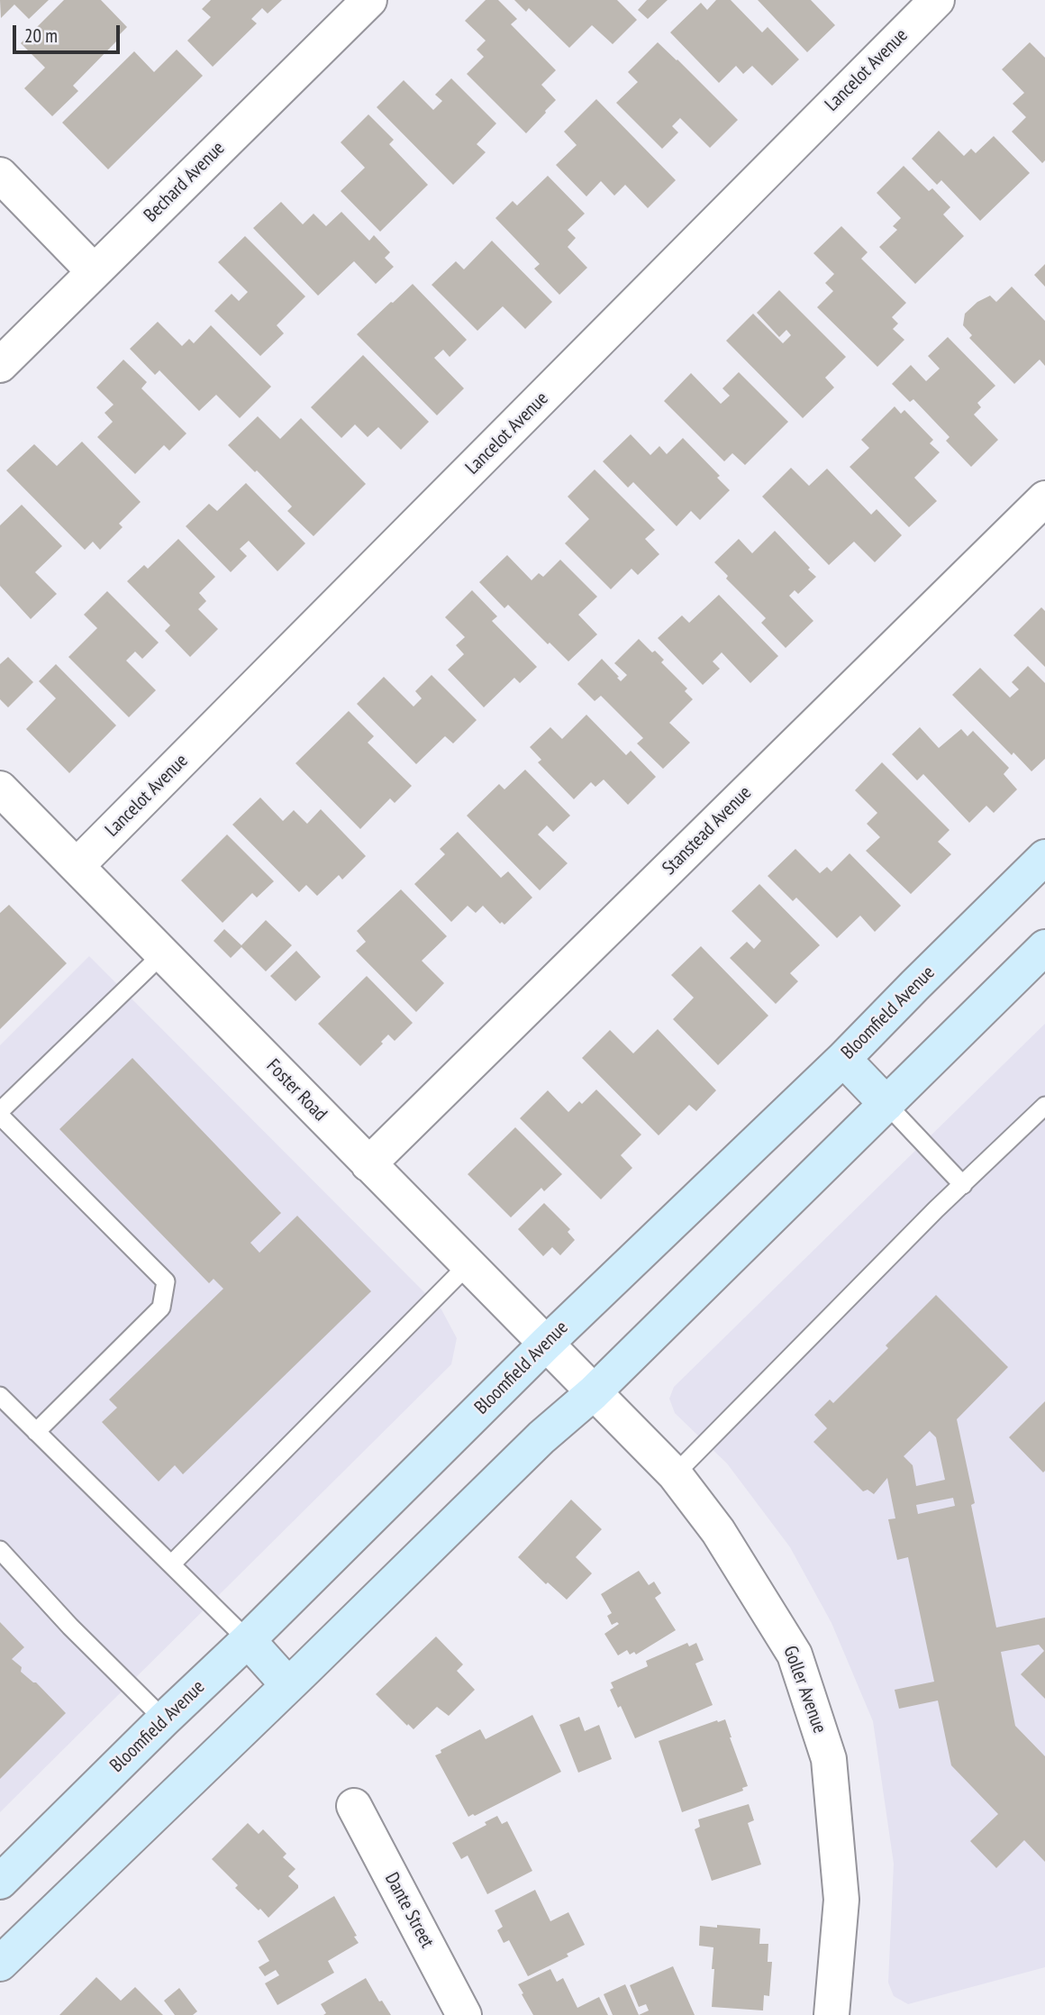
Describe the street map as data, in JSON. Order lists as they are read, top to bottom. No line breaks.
{"streets":{"main road":["Bloomfield Avenue"],"street":["Lancelot Avenue","Bechard Avenue","Stanstead Avenue","Foster Road","Goller Avenue","Dante Street"]},"crossings":[["Lancelot Avenue","Foster Road"],["Stanstead Avenue","Foster Road"],["Bloomfield Avenue","Foster Road"],["Foster Road","Goller Avenue"]],"scale_bar":"20 m"}
